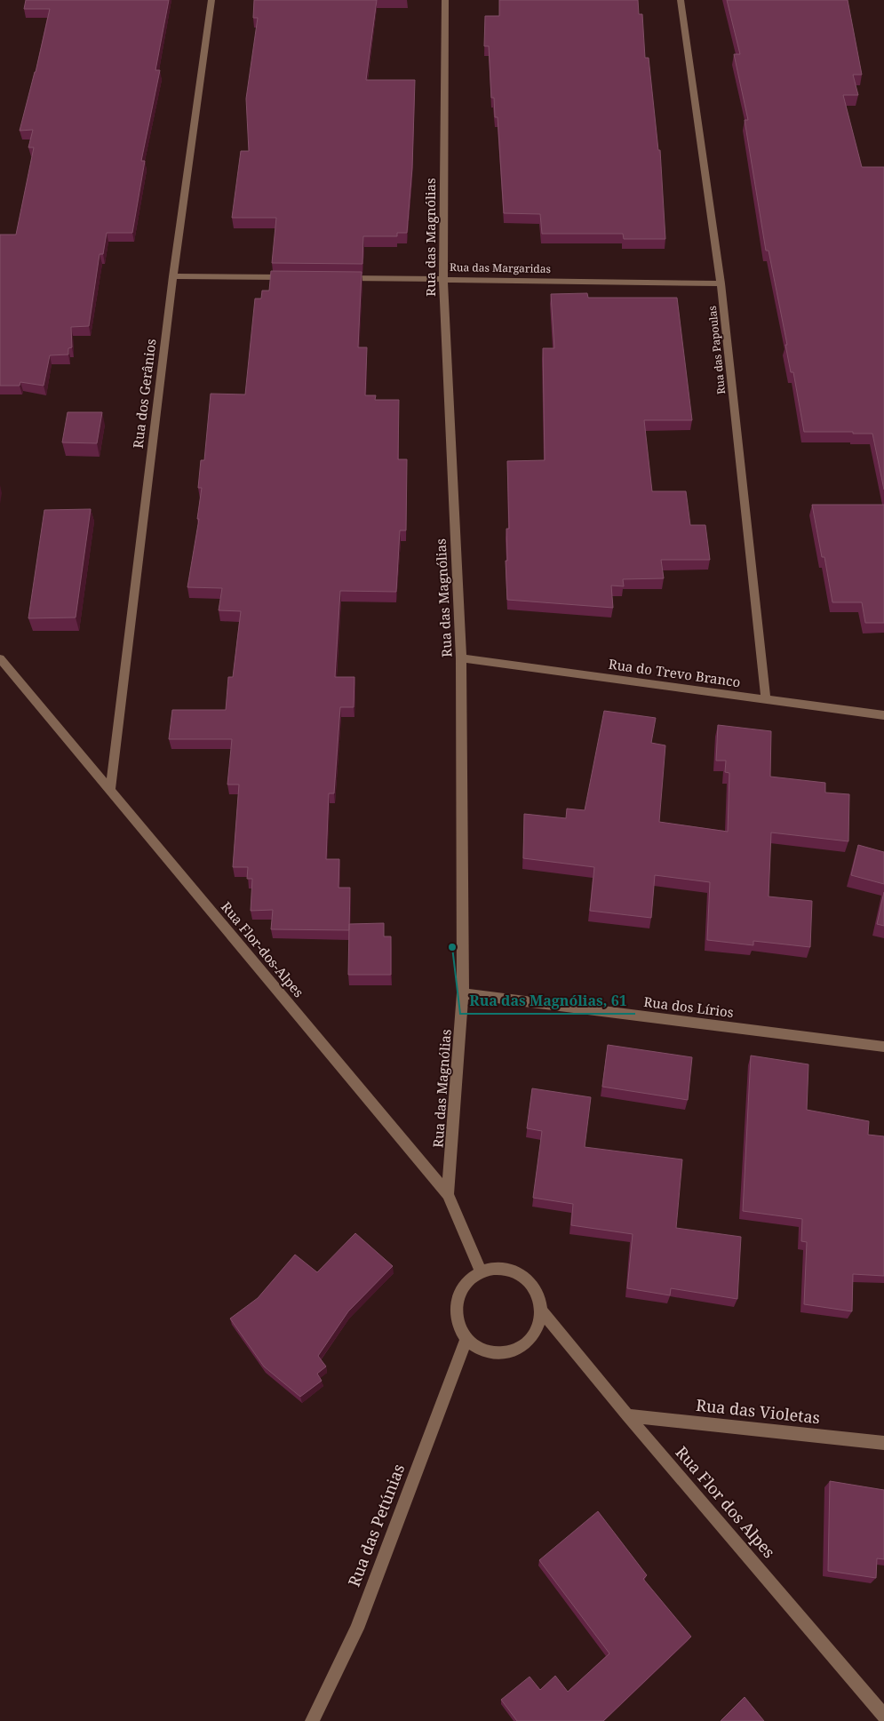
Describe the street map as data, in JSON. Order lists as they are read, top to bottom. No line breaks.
{"streets":{"street":["Rua das Magnólias","Rua das Margaridas","Rua das Papoulas","Rua dos Gerânios","Rua do Trevo Branco","Rua Flor-dos-Alpes","Rua dos Lírios","Rua das Violetas","Rua Flor dos Alpes","Rua das Petúnias"]},"crossings":[["Rua das Magnólias","Rua das Margaridas"],["Rua das Magnólias","Rua do Trevo Branco"],["Rua das Magnólias","Rua Flor-dos-Alpes"],["Rua das Magnólias","Rua dos Lírios"],["Rua das Margaridas","Rua das Papoulas"],["Rua das Papoulas","Rua do Trevo Branco"],["Rua dos Gerânios","Rua Flor-dos-Alpes"],["Rua Flor-dos-Alpes","Rua Flor dos Alpes"],["Rua Flor-dos-Alpes","Rua das Petúnias"],["Rua das Violetas","Rua Flor dos Alpes"],["Rua Flor dos Alpes","Rua das Petúnias"]],"places":["Rua das Magnólias, 61"]}
